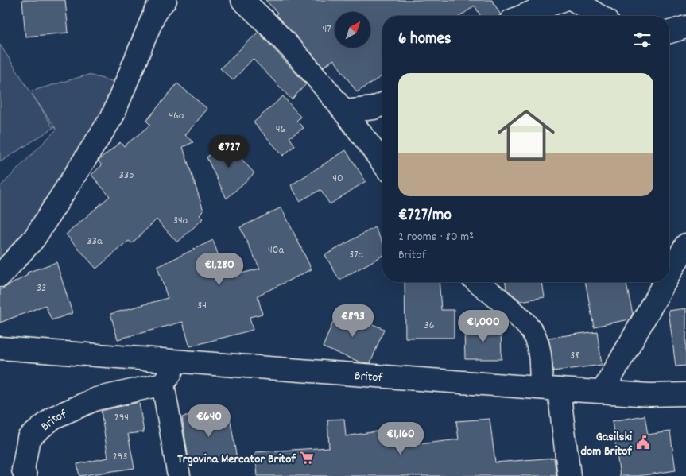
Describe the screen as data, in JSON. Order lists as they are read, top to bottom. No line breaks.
{"streets":{"street":["Britof"]},"places":{"public building":["Gasilski dom Britof"],"supermarket":["Trgovina Mercator Britof"]},"house_numbers":["47","46a","46","33b","40","34a","33a","40a","37a","33","34","36","38","294","293"],"north":"top right","page":{"heading":"6 homes","list":[{"name":"€727/mo","note":"2 rooms · 80 m² · Britof"}],"price":["€727","€1,280","€893","€1,000","€640","€1,160"]}}
